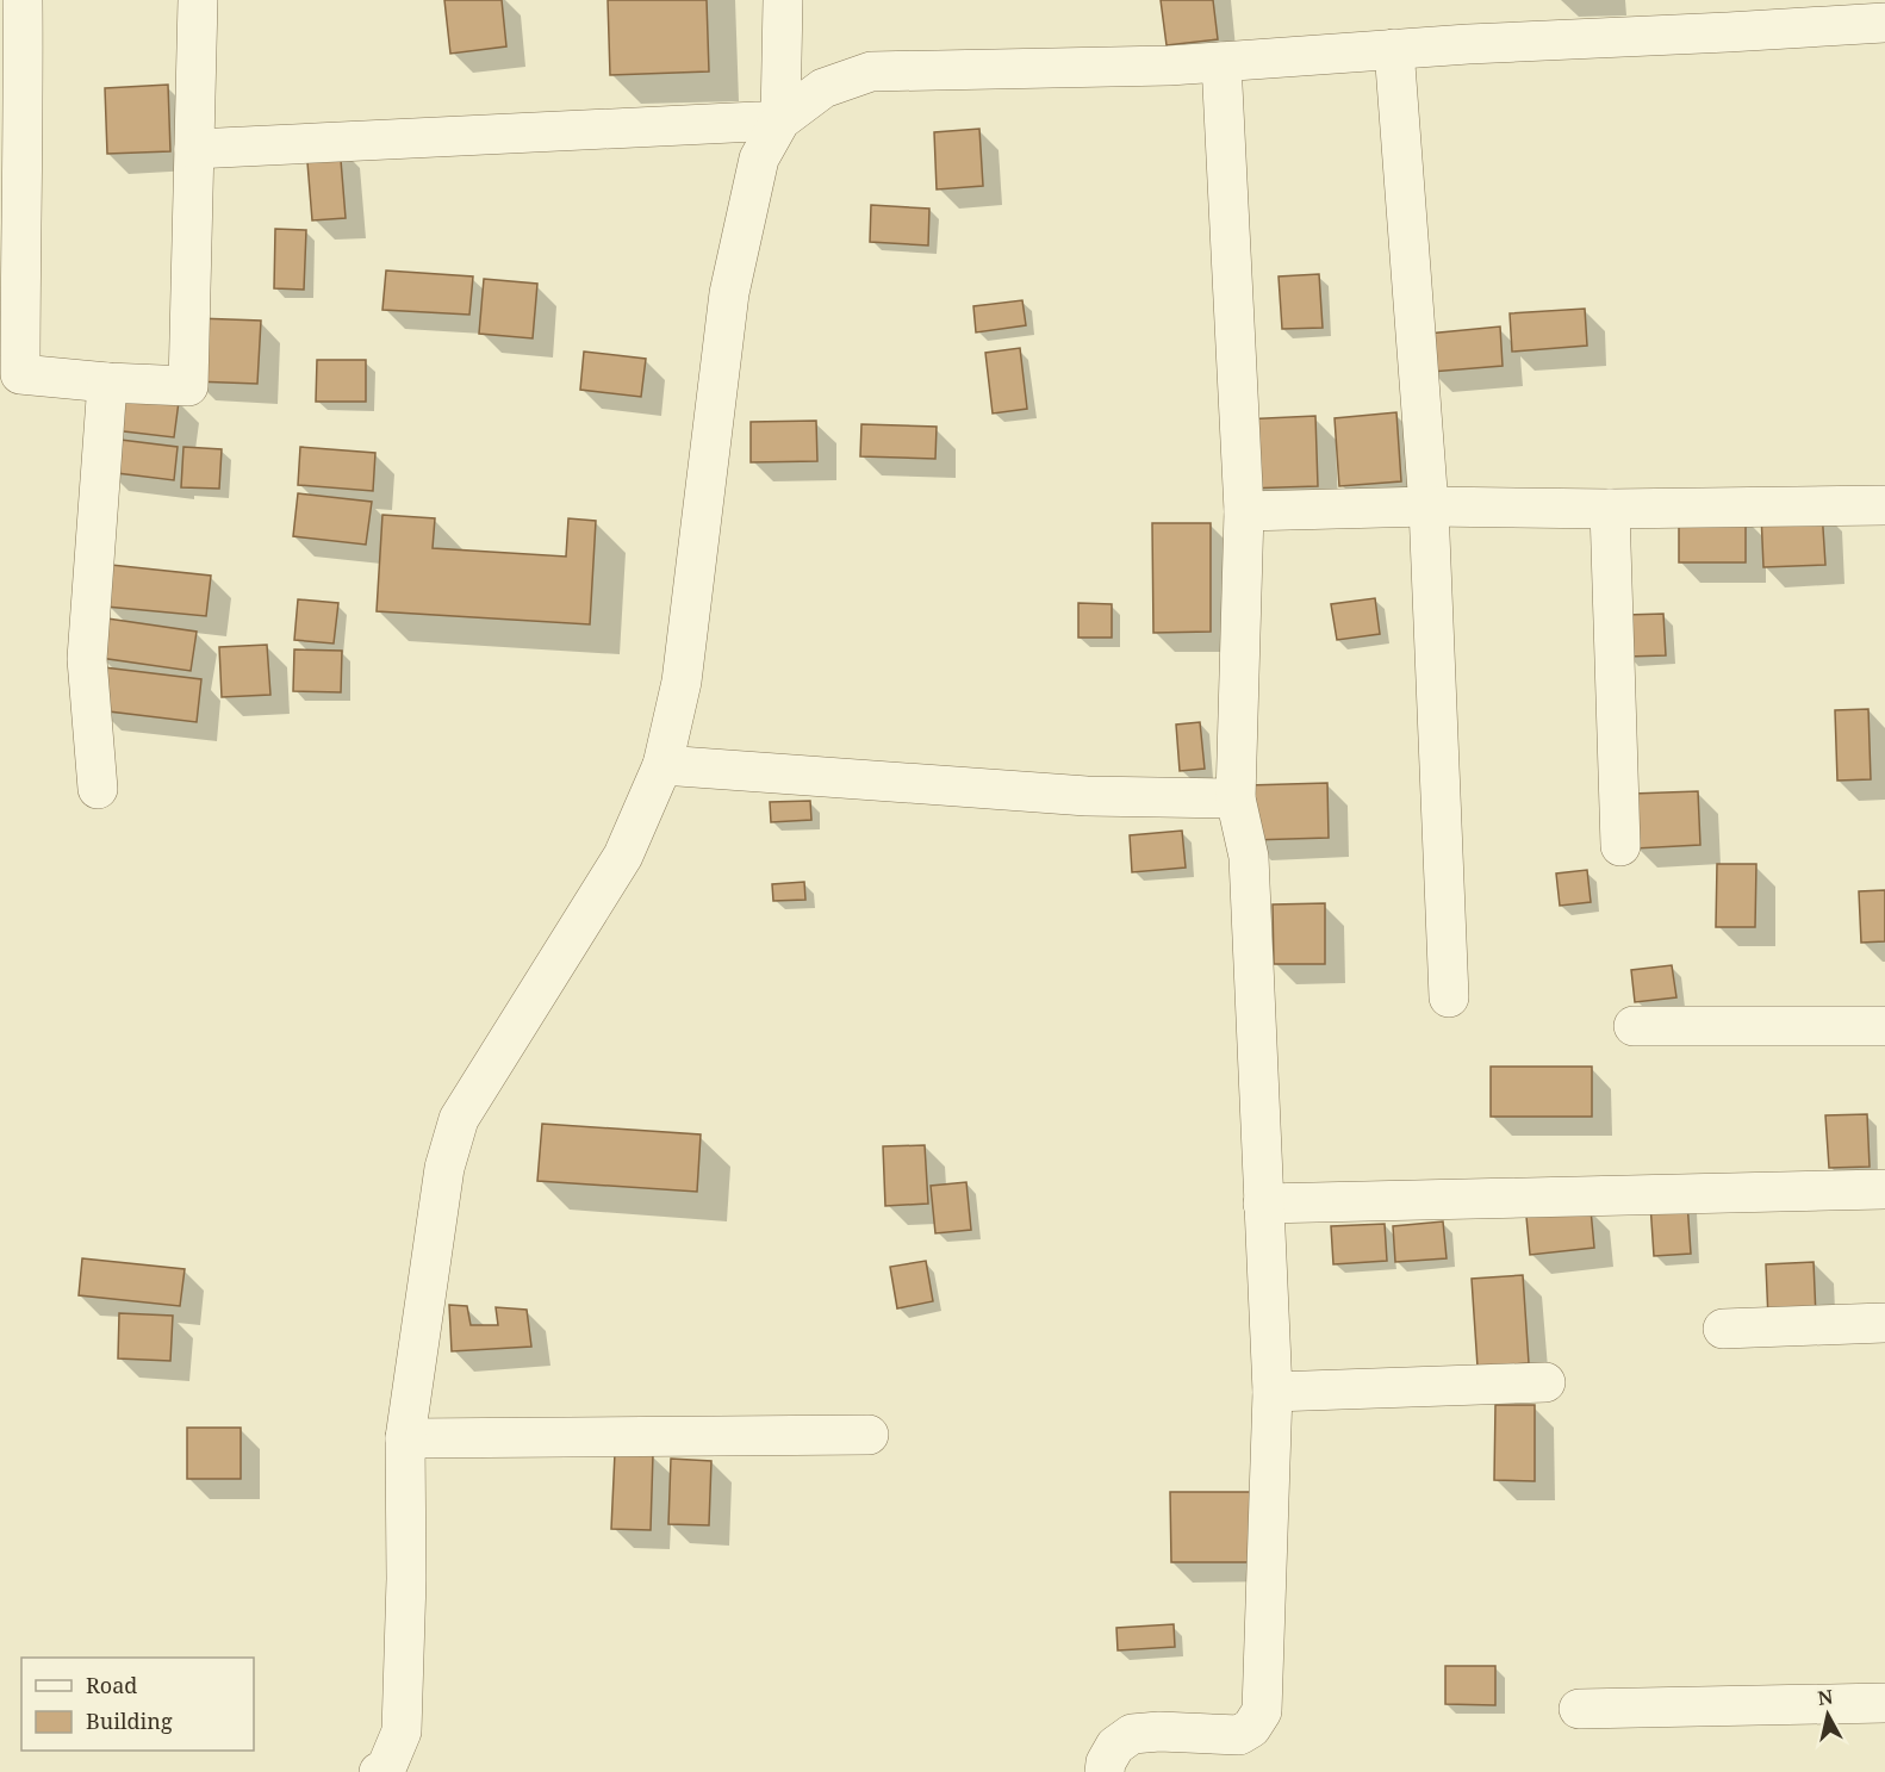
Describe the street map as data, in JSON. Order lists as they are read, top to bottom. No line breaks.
{"legend":["Road","Building"],"north":"top"}
